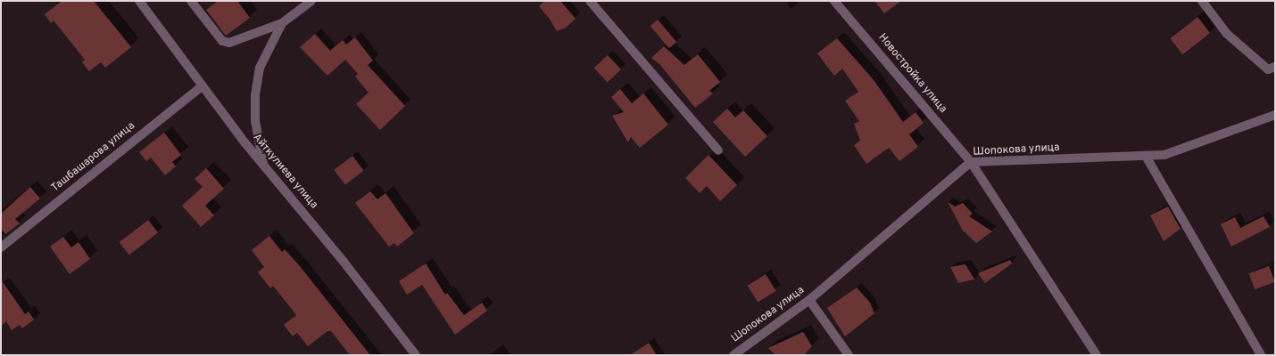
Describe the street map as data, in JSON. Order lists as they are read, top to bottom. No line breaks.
{"streets":{"street":["Новостройка улица","Шопокова улица","Ташбашарова улица","Айткулиева улица"]},"crossings":[["Новостройка улица","Шопокова улица"],["Ташбашарова улица","Айткулиева улица"]]}
